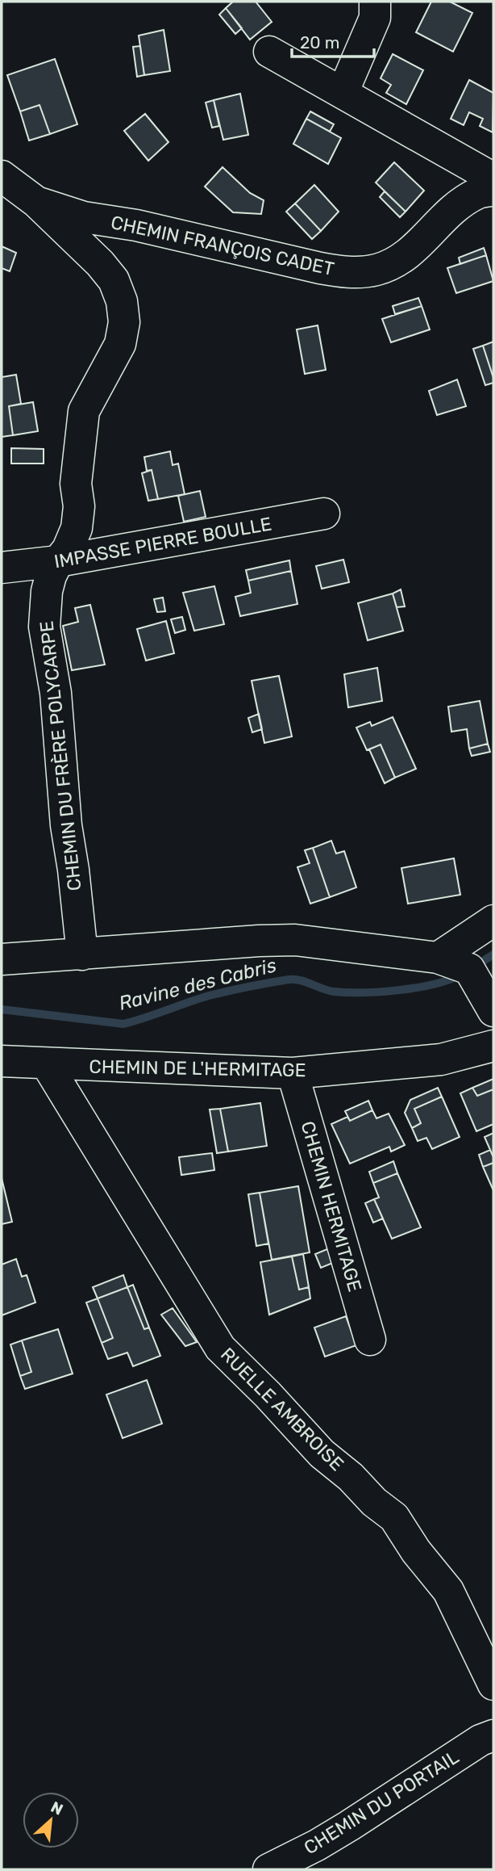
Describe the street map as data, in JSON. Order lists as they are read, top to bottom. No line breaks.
{"streets":{"street":["CHEMIN FRANÇOIS CADET","IMPASSE PIERRE BOULLE","CHEMIN DU FRÈRE POLYCARPE","CHEMIN DE L'HERMITAGE","CHEMIN HERMITAGE","RUELLE AMBROISE","CHEMIN DU PORTAIL"]},"crossings":[["CHEMIN FRANÇOIS CADET","CHEMIN DU FRÈRE POLYCARPE"],["IMPASSE PIERRE BOULLE","CHEMIN DU FRÈRE POLYCARPE"],["CHEMIN DE L'HERMITAGE","CHEMIN HERMITAGE"],["CHEMIN DE L'HERMITAGE","RUELLE AMBROISE"]],"water":["Ravine des Cabris"],"scale_bar":"20 m","north":"top right"}
